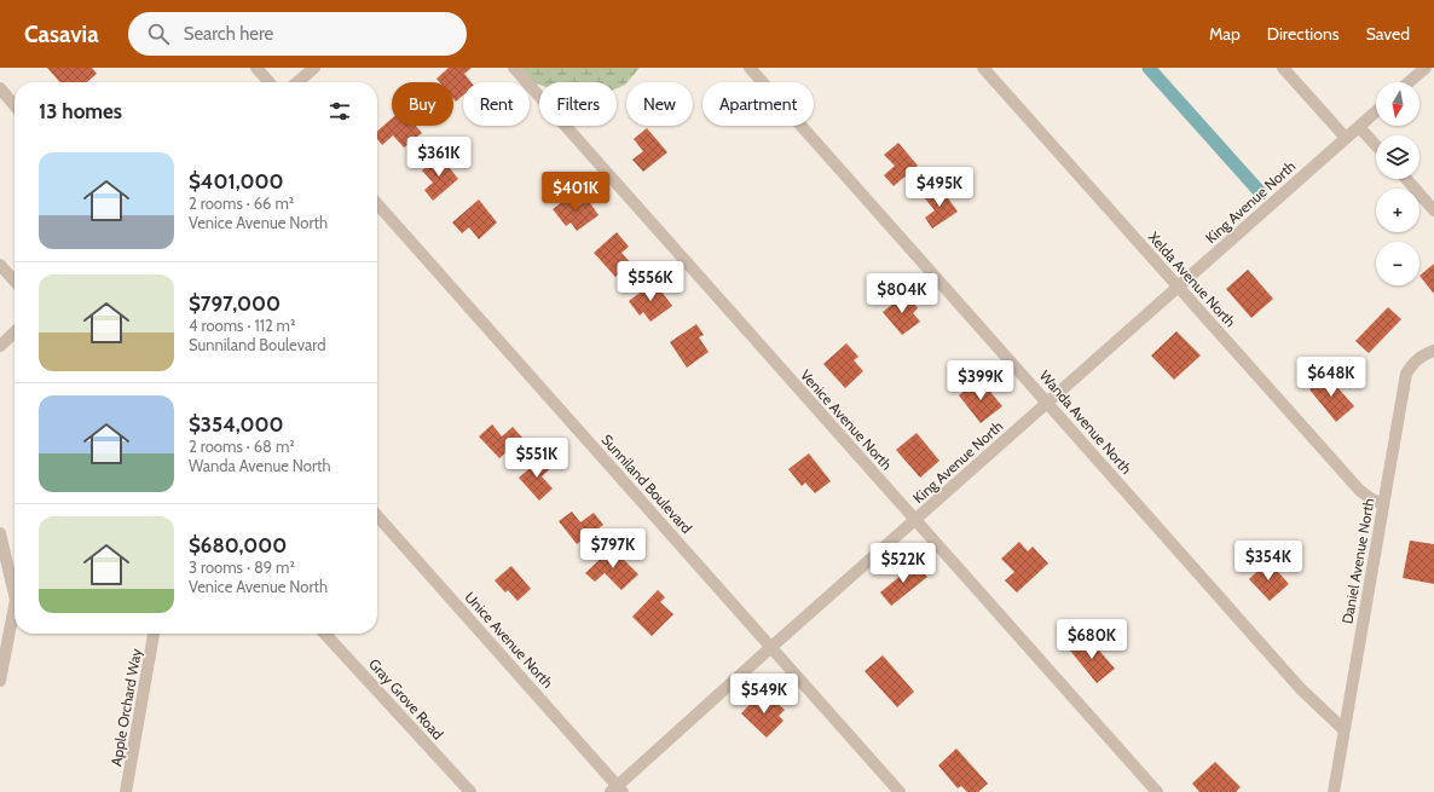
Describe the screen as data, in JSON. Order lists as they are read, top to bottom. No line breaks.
{"streets":{"street":["King Avenue North","Xelda Avenue North","Venice Avenue North","Wanda Avenue North","Sunniland Boulevard","Daniel Avenue North","Unice Avenue North","Gray Grove Road","Apple Orchard Way"]},"crossings":[["King Avenue North","Xelda Avenue North"],["King Avenue North","Venice Avenue North"],["King Avenue North","Wanda Avenue North"],["King Avenue North","Sunniland Boulevard"],["King Avenue North","Unice Avenue North"],["Xelda Avenue North","Daniel Avenue North"],["Wanda Avenue North","Daniel Avenue North"]],"north":"bottom","page":{"header":"Casavia","search":"Search here","nav":["Map","Directions","Saved"],"map_buttons":["+","−"],"chip":["Buy","Rent","Filters","New","Apartment"],"heading":"13 homes","price":["$361K","$495K","$401K","$556K","$804K","$648K","$399K","$551K","$797K","$354K","$522K","$680K","$549K"],"list":[{"name":"$401,000","note":"2 rooms · 66 m² · Venice Avenue North"},{"name":"$797,000","note":"4 rooms · 112 m² · Sunniland Boulevard"},{"name":"$354,000","note":"2 rooms · 68 m² · Wanda Avenue North"},{"name":"$680,000","note":"3 rooms · 89 m² · Venice Avenue North"}]}}
